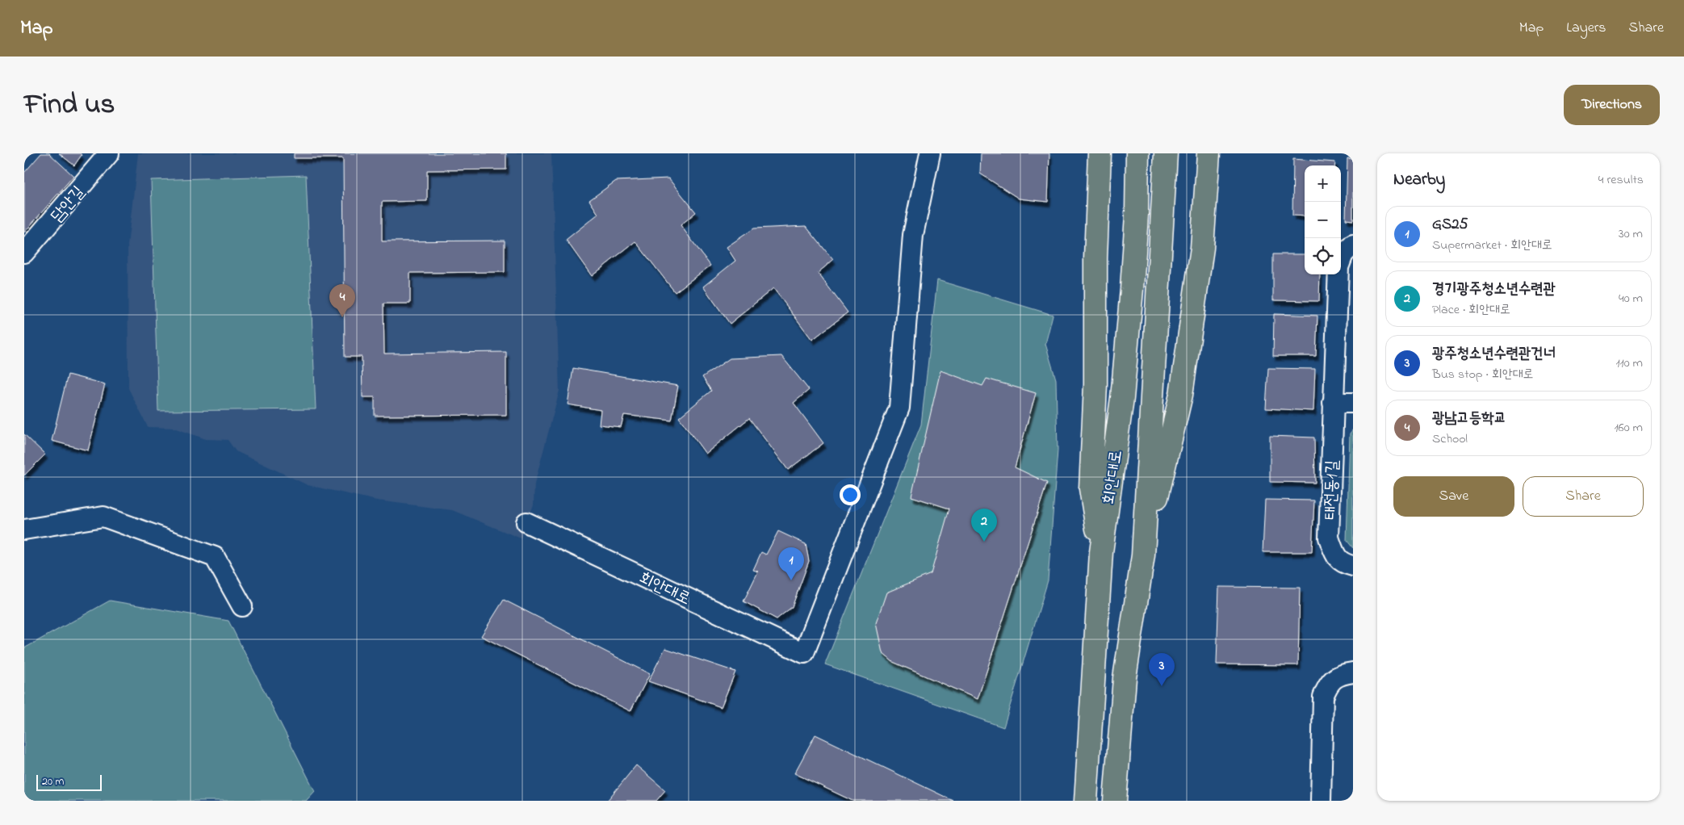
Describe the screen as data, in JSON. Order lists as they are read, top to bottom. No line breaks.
{"streets":{"highway":["회안대로"],"street":["담안길","태전동1길"]},"scale_bar":"20 m","page":{"header":"Map","nav":["Map","Layers","Share"],"title":"Find us","buttons":["Directions",["Save","Share"]],"heading":["Nearby","4 results"],"map_buttons":["+","−"],"list":[{"mark":"1","name":"GS25","note":"Supermarket · 회안대로","value":"30 m"},{"mark":"2","name":"경기광주청소년수련관","note":"Place · 회안대로","value":"40 m"},{"mark":"3","name":"광주청소년수련관건너","note":"Bus stop · 회안대로","value":"110 m"},{"mark":"4","name":"광남고등학교","note":"School","value":"160 m"}],"pins":["4","2","1","3"],"scale":"20 m"}}
